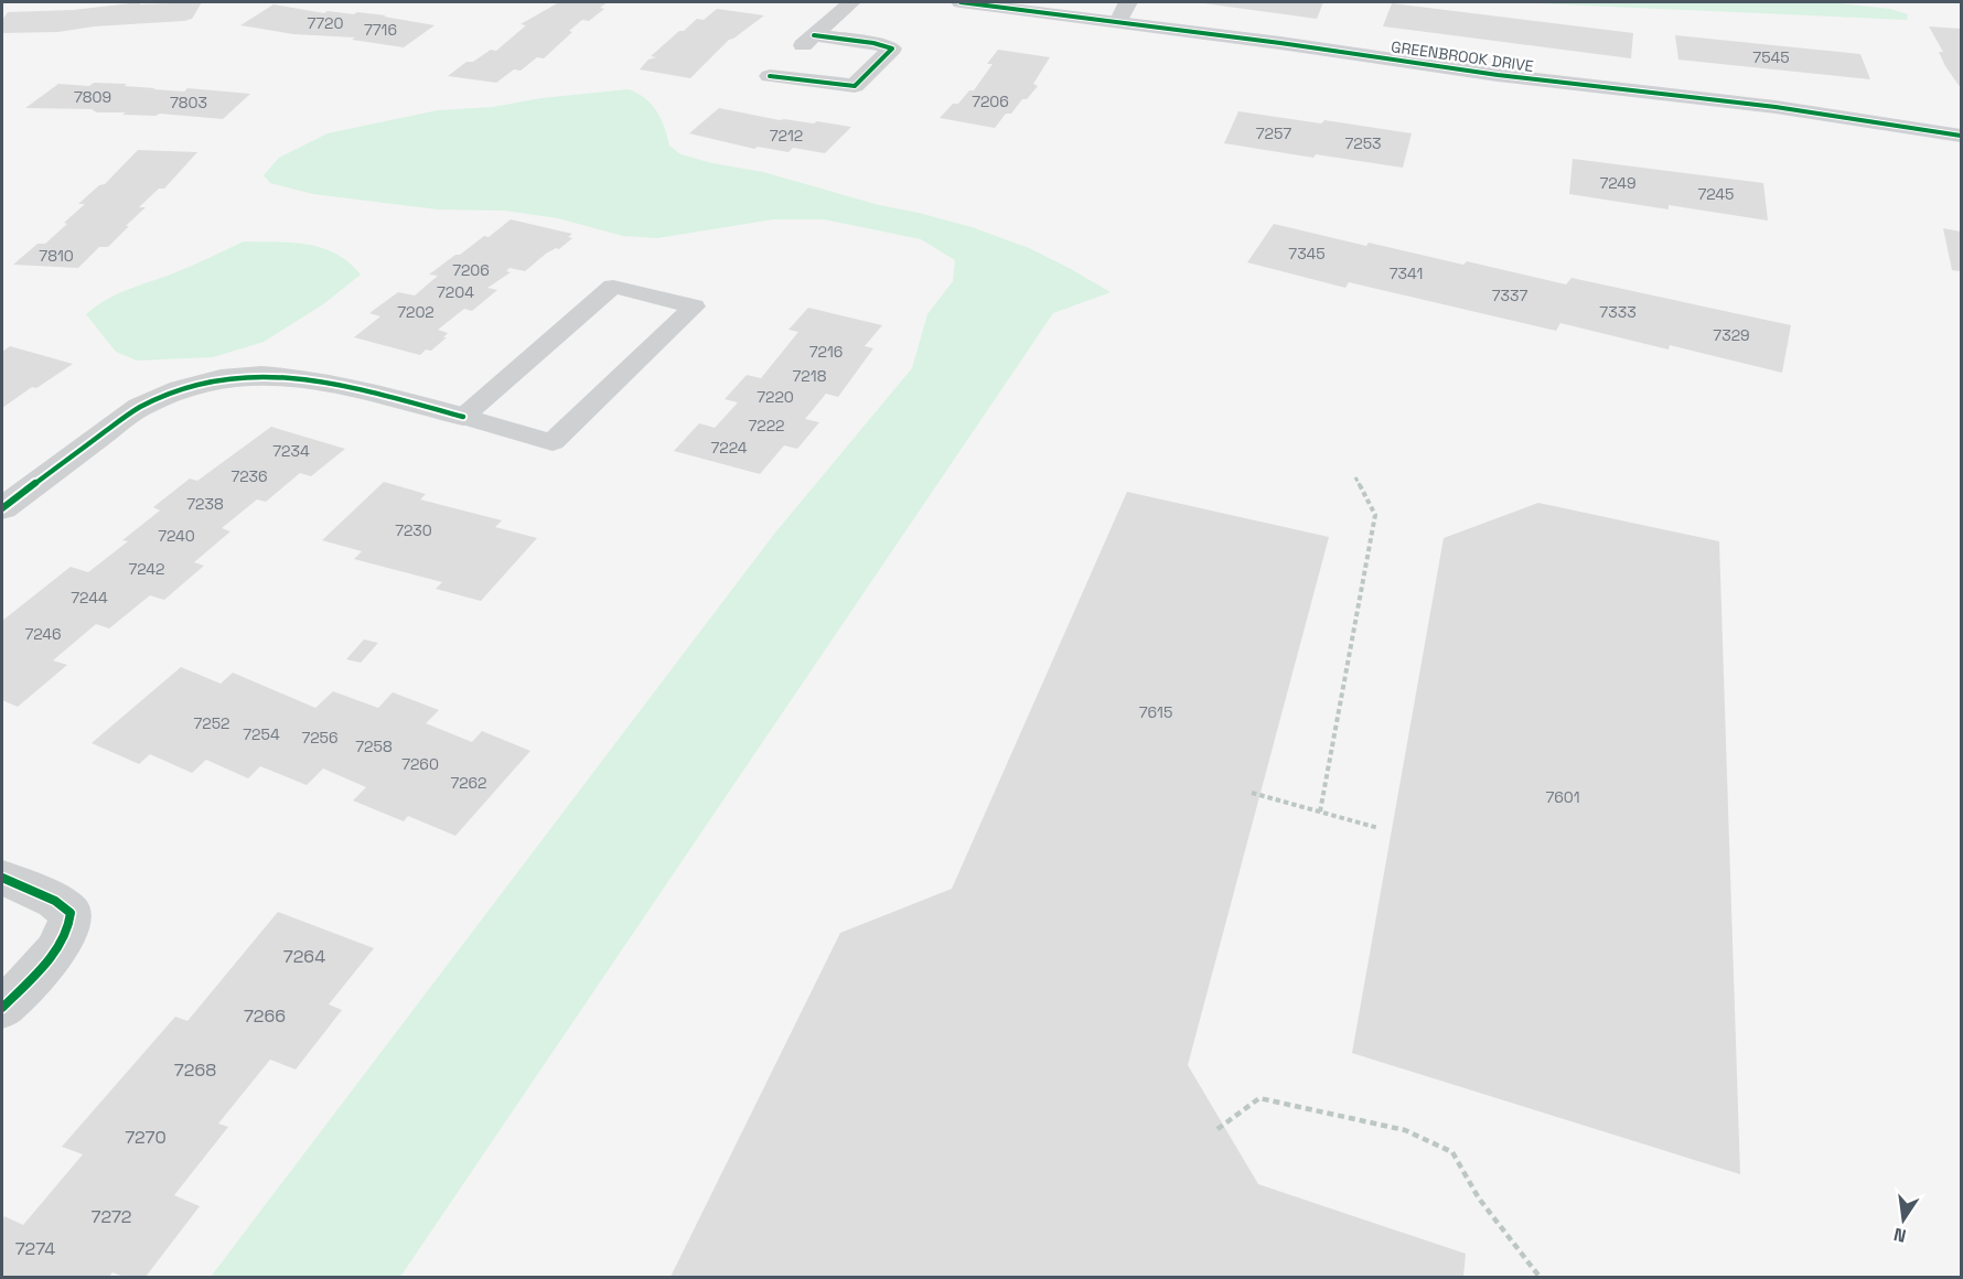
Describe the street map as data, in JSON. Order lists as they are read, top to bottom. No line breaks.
{"streets":{"street":["GREENBROOK DRIVE"]},"house_numbers":["7720","7716","7545","7809","7206","7803","7257","7212","7253","7249","7245","7345","7810","7206","7341","7204","7337","7202","7333","7329","7216","7218","7220","7222","7224","7234","7236","7238","7230","7240","7242","7244","7246","7615","7252","7254","7256","7258","7260","7262","7601","7264","7266","7268","7270","7272","7274"],"north":"bottom"}
